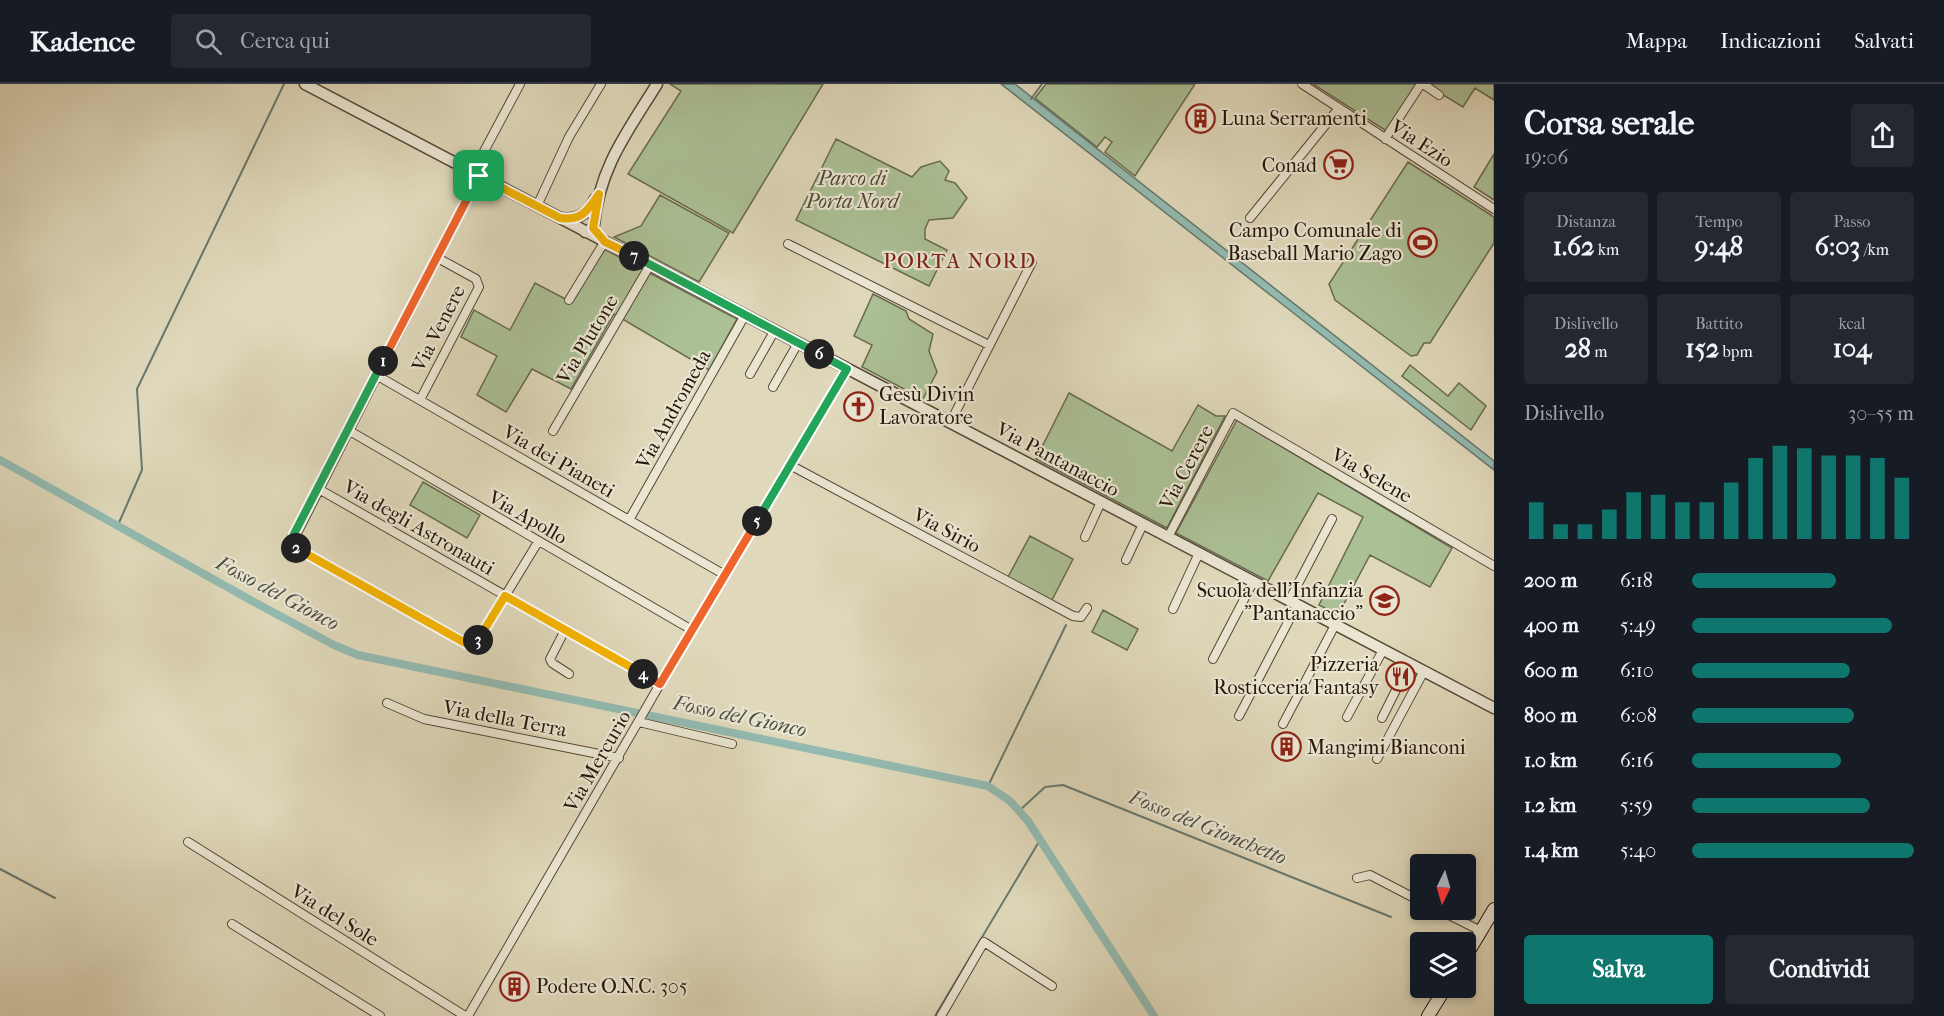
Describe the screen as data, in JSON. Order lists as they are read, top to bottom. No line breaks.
{"streets":{"street":["Via Ezio","Via Venere","Via Plutone","Via Andromeda","Via Pantanaccio","Via dei Pianeti","Via Cerere","Via Selene","Via Apollo","Via degli Astronauti","Via Sirio","Via della Terra","Via Mercurio","Via del Sole"]},"crossings":[["Via Venere","Via dei Pianeti"],["Via Plutone","Via Pantanaccio"],["Via Andromeda","Via Pantanaccio"],["Via Andromeda","Via dei Pianeti"],["Via Pantanaccio","Via Cerere"],["Via Pantanaccio","Via Mercurio"],["Via dei Pianeti","Via Mercurio"],["Via Cerere","Via Selene"],["Via Apollo","Via Mercurio"],["Via degli Astronauti","Via Mercurio"],["Via Sirio","Via Mercurio"],["Via della Terra","Via Mercurio"],["Via Mercurio","Via del Sole"]],"districts":["PORTA NORD"],"water":["Fosso del Gionco","Fosso del Gionchetto"],"parks":["Parco di Porta Nord"],"places":{"building":["Luna Serramenti","Mangimi Bianconi","Podere O.N.C. 305"],"supermarket":["Conad"],"sports":["Campo Comunale di Baseball Mario Zago"],"church":["Gesù Divin Lavoratore"],"school or university":["Scuola dell'Infanzia \"Pantanaccio\""],"restaurant":["Pizzeria Rosticceria Fantasy"]},"north":"bottom","page":{"header":"Kadence","search":"Cerca qui","nav":["Mappa","Indicazioni","Salvati"],"heading":["Corsa serale","19:06"],"stats":[["Distanza","1.62 km"],["Tempo","9:48"],["Passo","6:03 /km"],["Dislivello","28 m"],["Battito","152 bpm"],["kcal","104"]],"pins":["7","6","1","5","2","3","4"],"chart":["Dislivello","30–55 m"],"list":[{"name":"200 m","note":"6:18"},{"name":"400 m","note":"5:49"},{"name":"600 m","note":"6:10"},{"name":"800 m","note":"6:08"},{"name":"1.0 km","note":"6:16"},{"name":"1.2 km","note":"5:59"},{"name":"1.4 km","note":"5:40"}],"buttons":["Salva","Condividi"]}}
